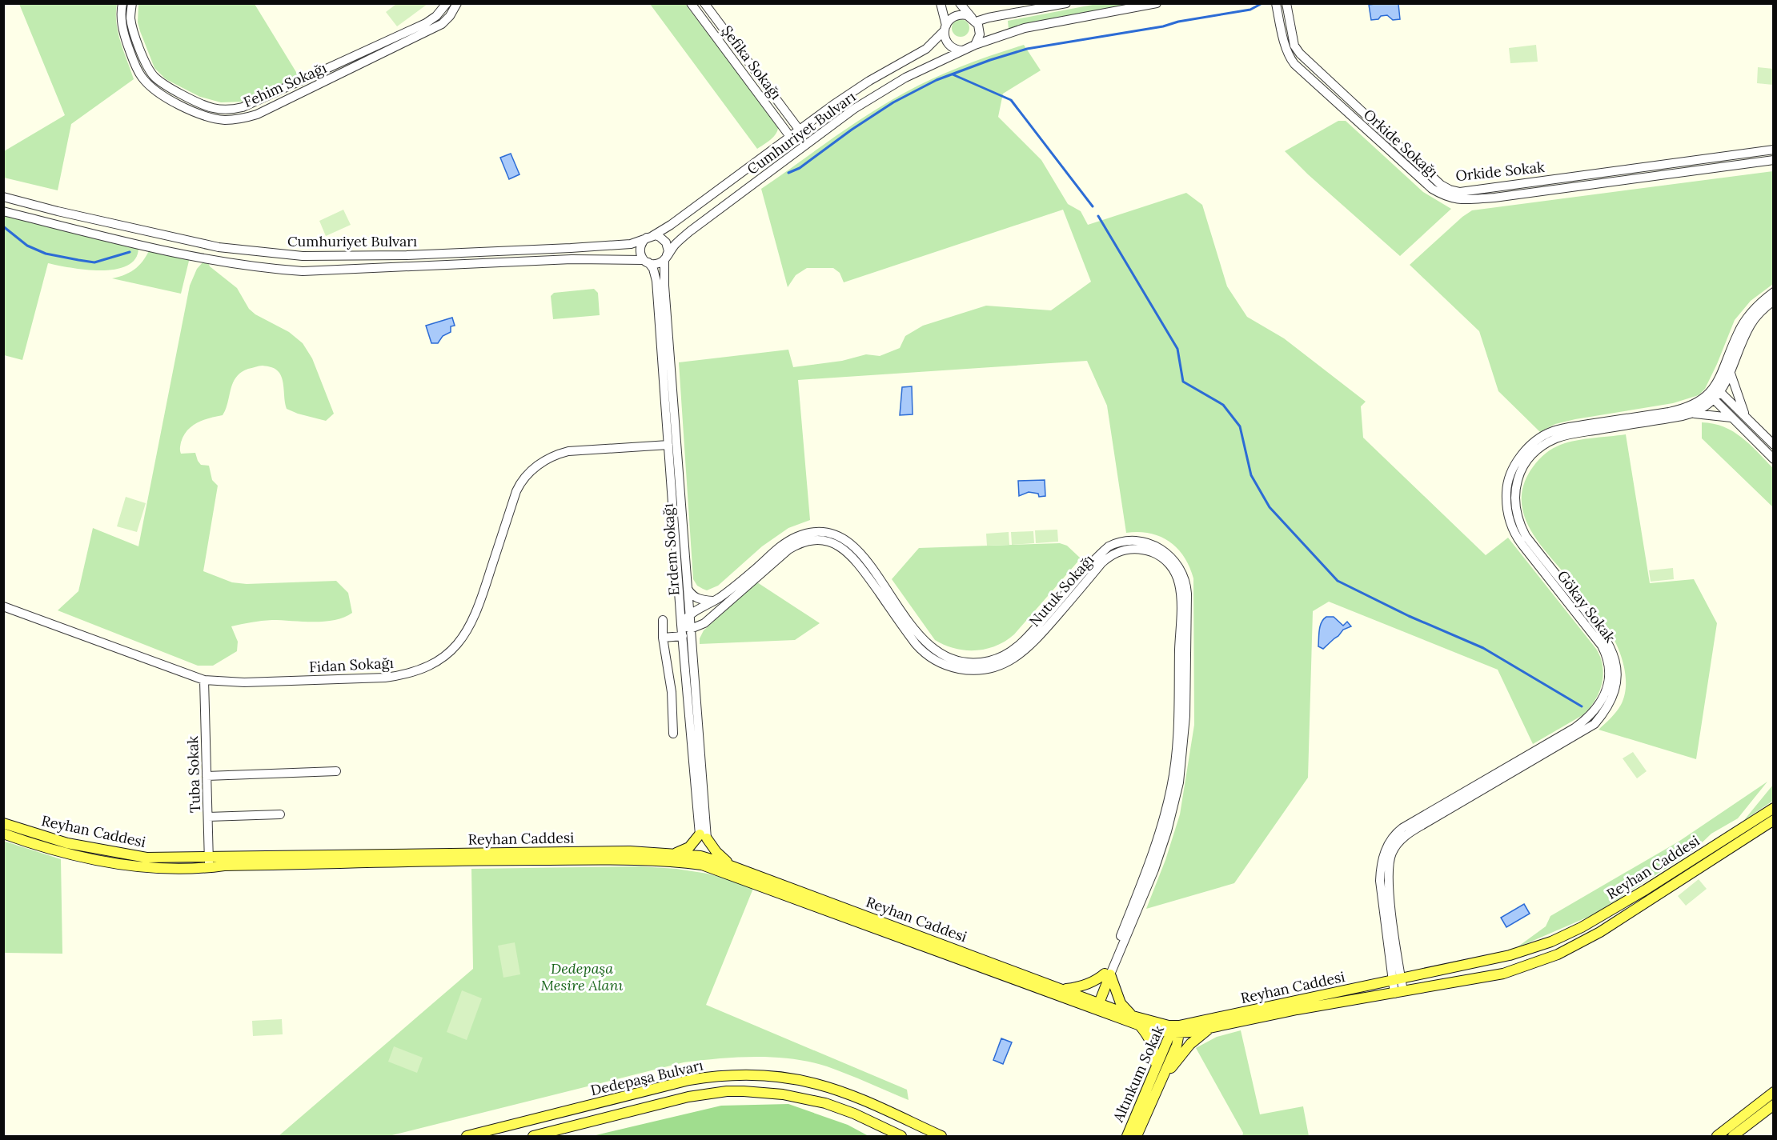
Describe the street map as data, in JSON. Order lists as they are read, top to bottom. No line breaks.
{"streets":{"main road":["Reyhan Caddesi","Altınkum Sokak","Dedepaşa Bulvarı"],"street":["Şefika Sokağı","Fehim Sokağı","Cumhuriyet Bulvarı","Orkide Sokağı","Orkide Sokak","Erdem Sokağı","Nutuk Sokağı","Gökay Sokak","Fidan Sokağı","Tuba Sokak"]},"crossings":[["Şefika Sokağı","Cumhuriyet Bulvarı"],["Cumhuriyet Bulvarı","Erdem Sokağı"],["Erdem Sokağı","Nutuk Sokağı"],["Erdem Sokağı","Fidan Sokağı"],["Gökay Sokak","Reyhan Caddesi"],["Fidan Sokağı","Tuba Sokak"],["Tuba Sokak","Reyhan Caddesi"],["Reyhan Caddesi","Altınkum Sokak"]],"parks":["Dedepaşa Mesire Alanı"]}
